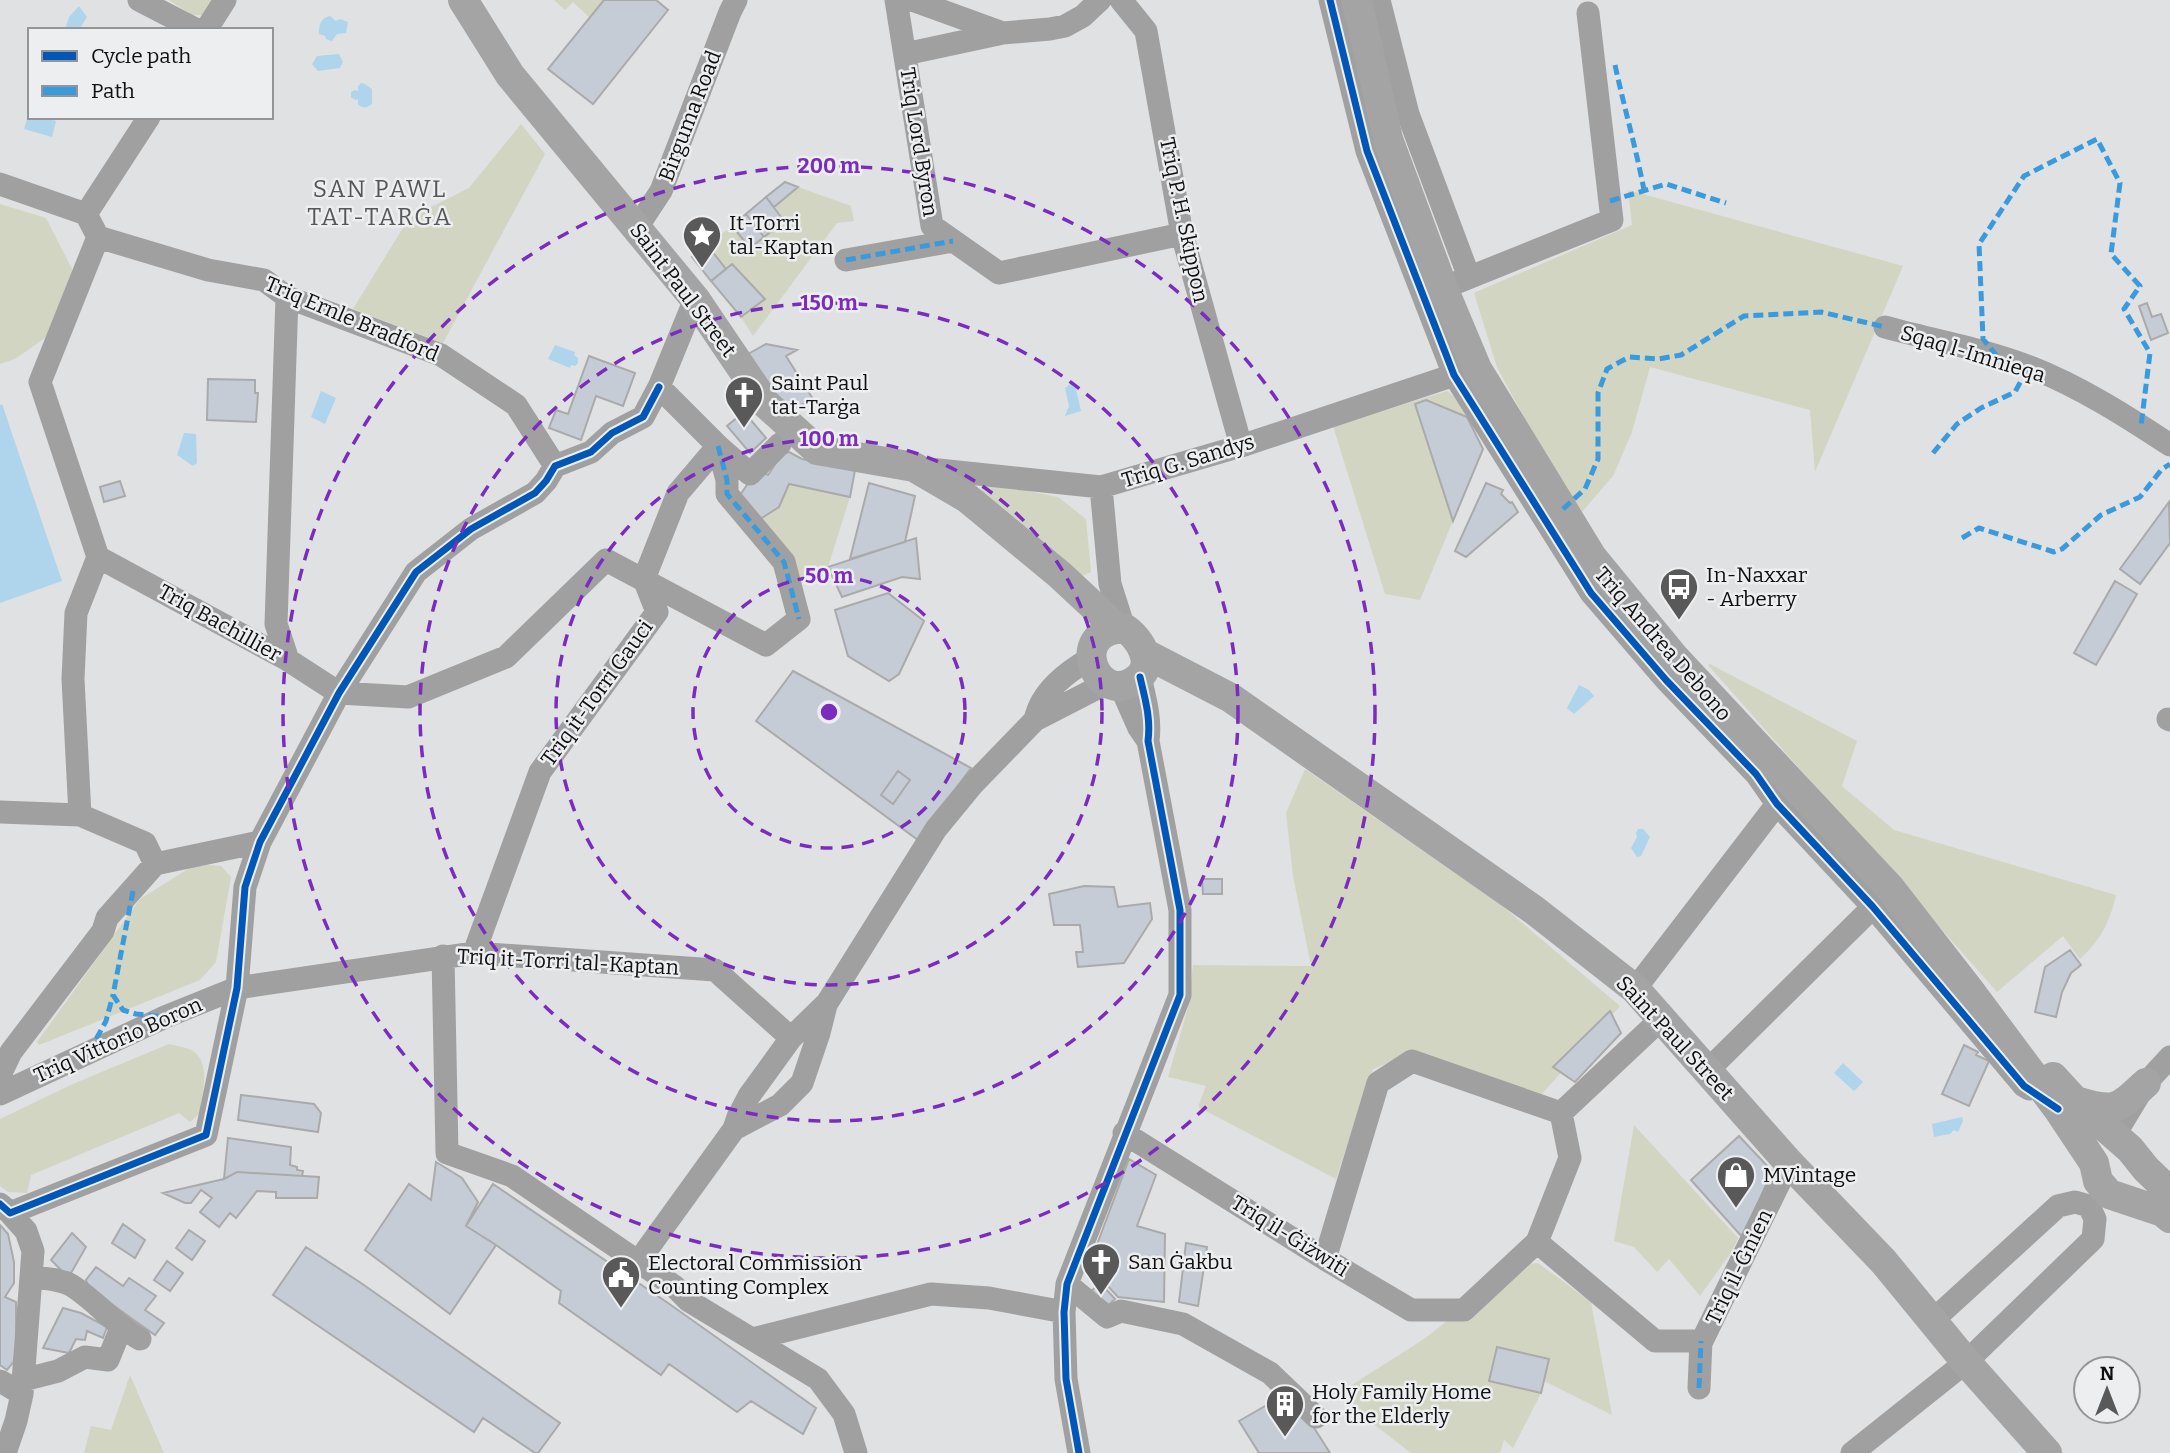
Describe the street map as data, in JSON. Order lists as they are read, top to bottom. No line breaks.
{"streets":{"main road":["Saint Paul Street","Triq Andrea Debono"],"street":["Birguma Road","Triq Lord Byron","Triq P. H. Skippon","Triq Ernle Bradford","Sqaq l-Imnieqa","Triq G. Sandys","Triq Bachillier","Triq it-Torri Gauci","Triq it-Torri tal-Kaptan","Triq Vittorio Boron","Triq il-Ġiżwiti","Triq il-Ġnien"]},"crossings":[["Birguma Road","Saint Paul Street"],["Triq Lord Byron","Triq P. H. Skippon"],["Triq P. H. Skippon","Triq G. Sandys"],["Saint Paul Street","Triq G. Sandys"],["Saint Paul Street","Triq il-Ġnien"],["Triq G. Sandys","Triq Andrea Debono"],["Triq it-Torri Gauci","Triq it-Torri tal-Kaptan"],["Triq it-Torri tal-Kaptan","Triq Vittorio Boron"],["Triq il-Ġiżwiti","Triq il-Ġnien"]],"districts":["SAN PAWL TAT-TARĠA"],"places":{"place":["It-Torri tal-Kaptan"],"church":["Saint Paul tat-Tarġa","San Ġakbu"],"bus stop":["In-Naxxar - Arberry"],"shop":["MVintage"],"public building":["Electoral Commission Counting Complex"],"building":["Holy Family Home for the Elderly"]},"legend":["Cycle path","Path"],"north":"top","rings":["200 m","150 m","100 m","50 m"]}
